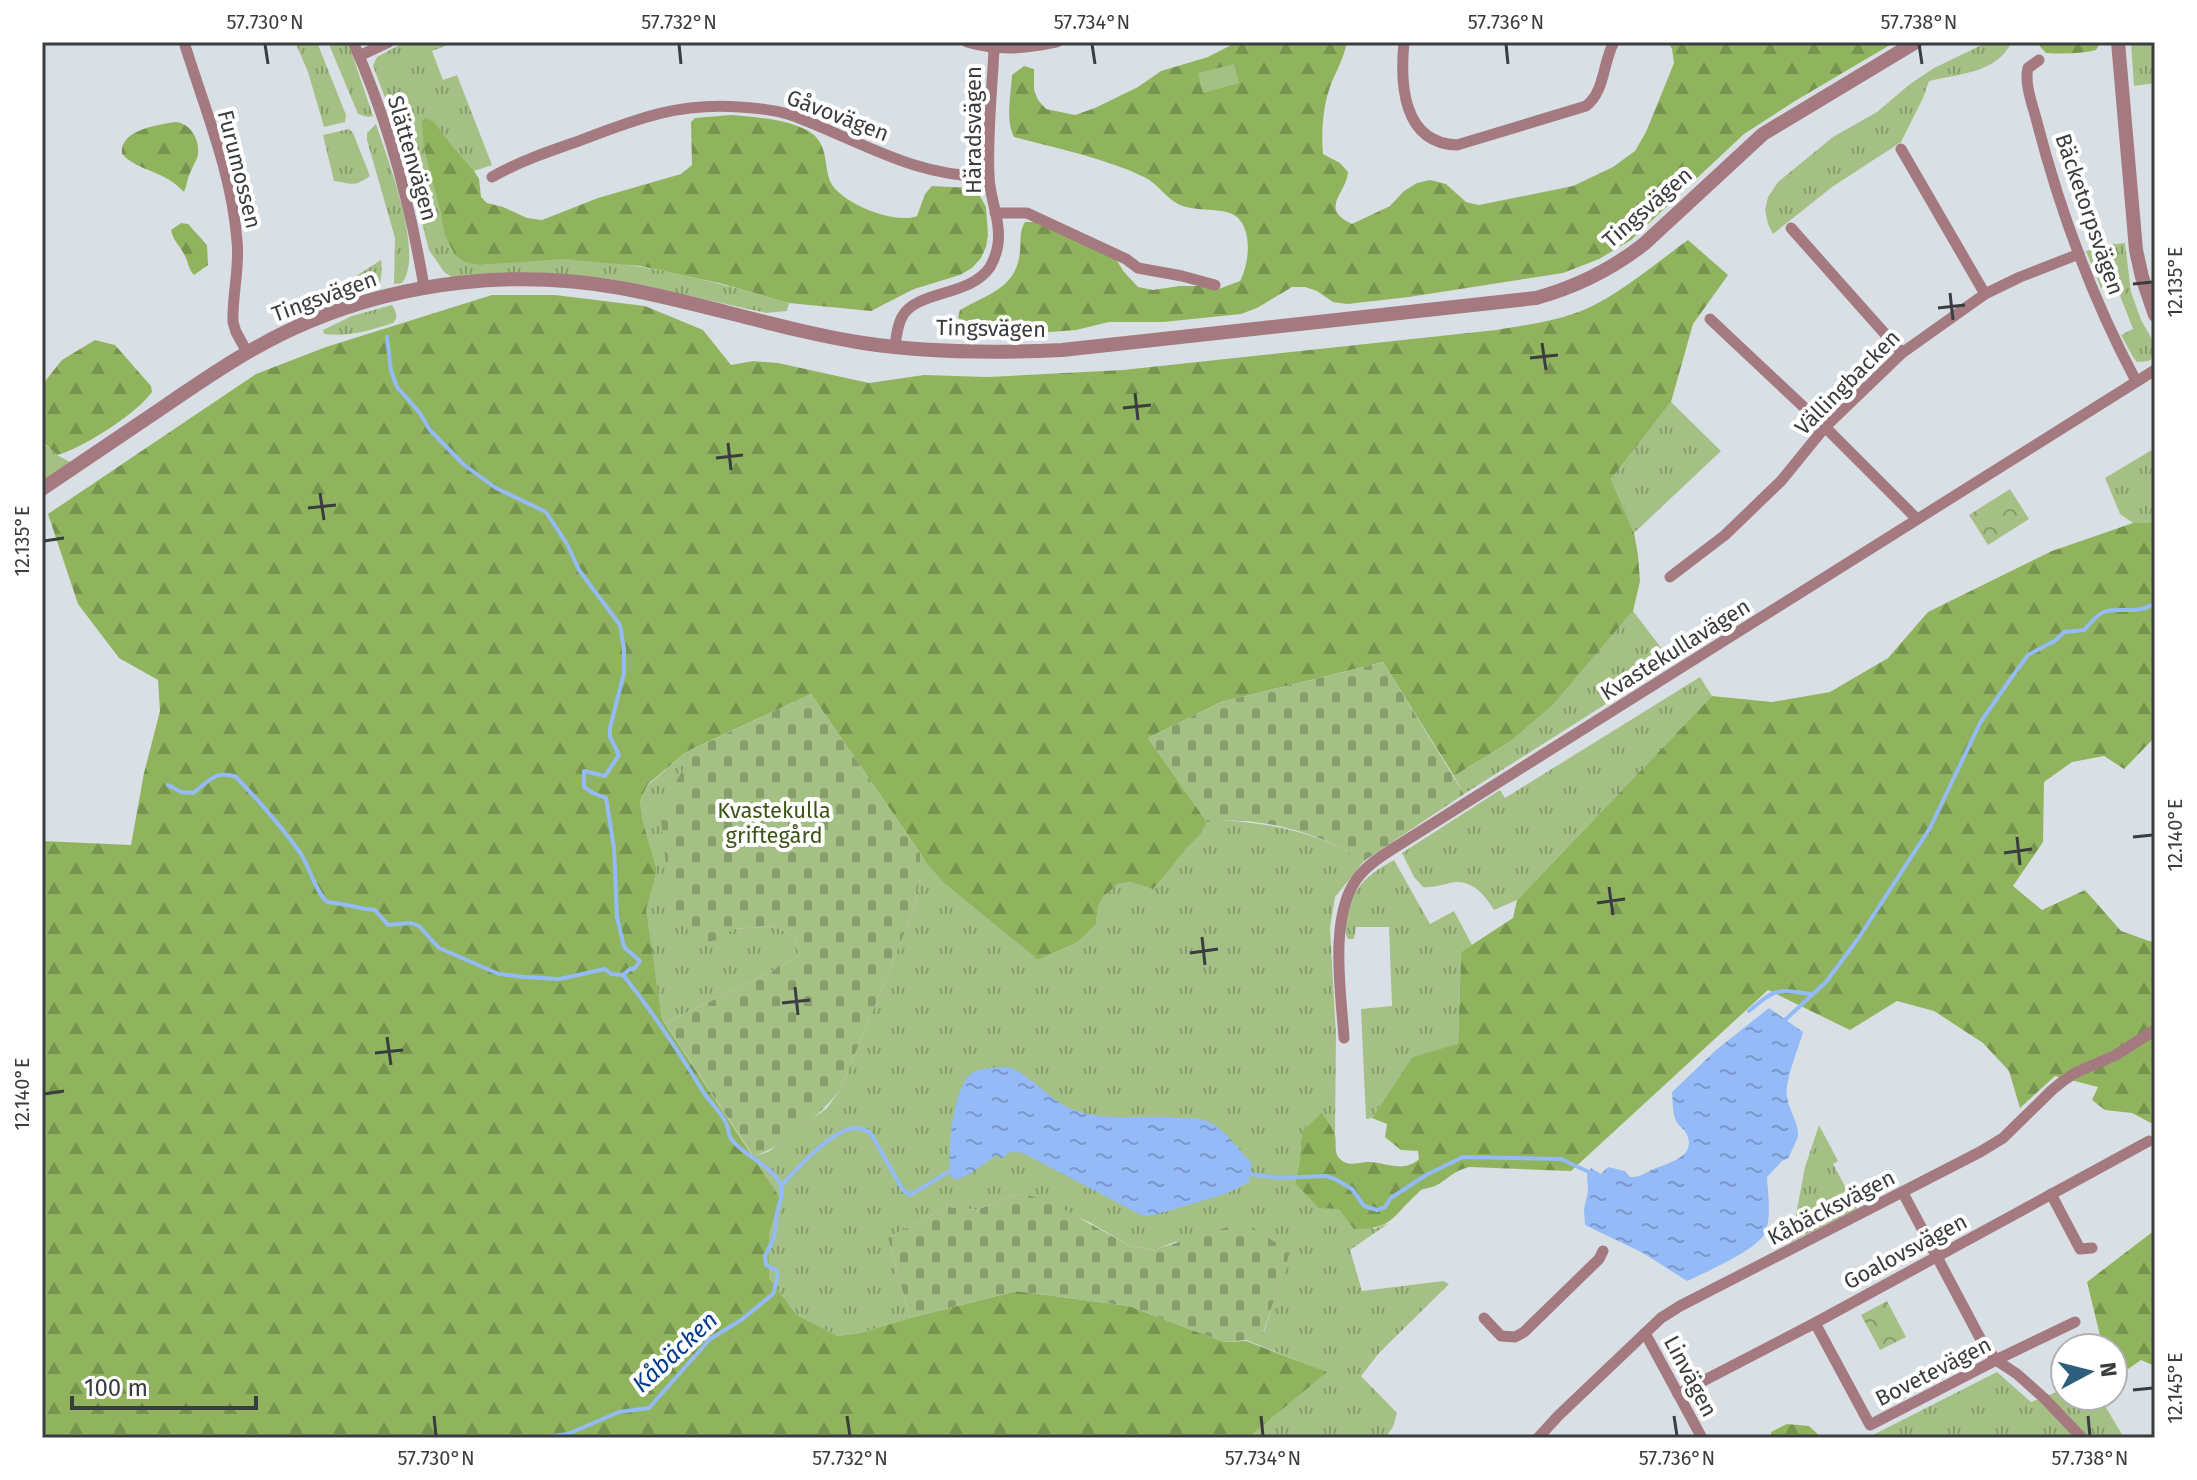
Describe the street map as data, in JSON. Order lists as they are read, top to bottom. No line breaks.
{"streets":{"street":["Gåvovägen","Häradsvägen","Slättenvägen","Furumossen","Tingsvägen","Bäcketorpsvägen","Vällingbacken","Kvastekullavägen","Kåbäcksvägen","Goalovsvägen","Bovetevägen","Linvägen"]},"crossings":[["Gåvovägen","Häradsvägen"],["Häradsvägen","Tingsvägen"],["Slättenvägen","Tingsvägen"],["Furumossen","Tingsvägen"],["Bäcketorpsvägen","Vällingbacken"],["Bäcketorpsvägen","Kvastekullavägen"],["Kåbäcksvägen","Linvägen"],["Goalovsvägen","Bovetevägen"],["Goalovsvägen","Linvägen"]],"water":["Kåbäcken"],"parks":["Kvastekulla griftegård"],"scale_bar":"100 m","north":"right","coordinates":["57.730°N","57.732°N","57.734°N","57.736°N","57.738°N","12.135°E","12.140°E","12.145°E"]}
